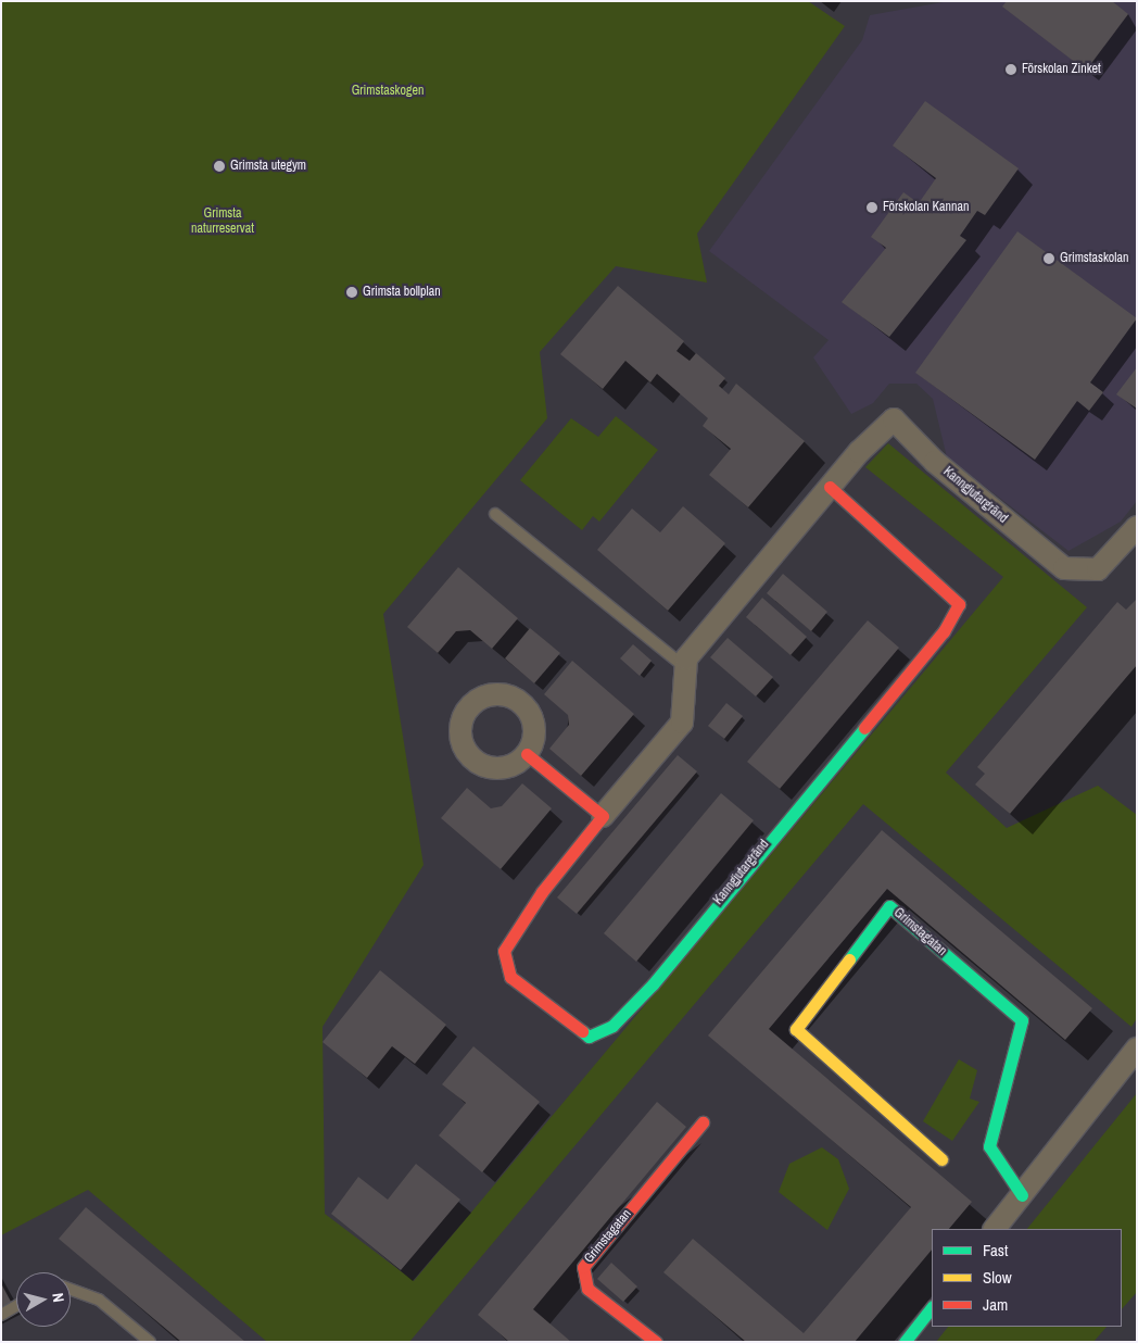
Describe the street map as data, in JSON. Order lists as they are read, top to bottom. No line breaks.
{"streets":{"street":["Kanngjutargränd","Grimstagatan"]},"parks":["Grimstaskogen","Grimsta naturreservat"],"places":["Förskolan Zinket","Grimsta utegym","Förskolan Kannan","Grimstaskolan","Grimsta bollplan"],"legend":["Fast","Slow","Jam"],"north":"right"}
